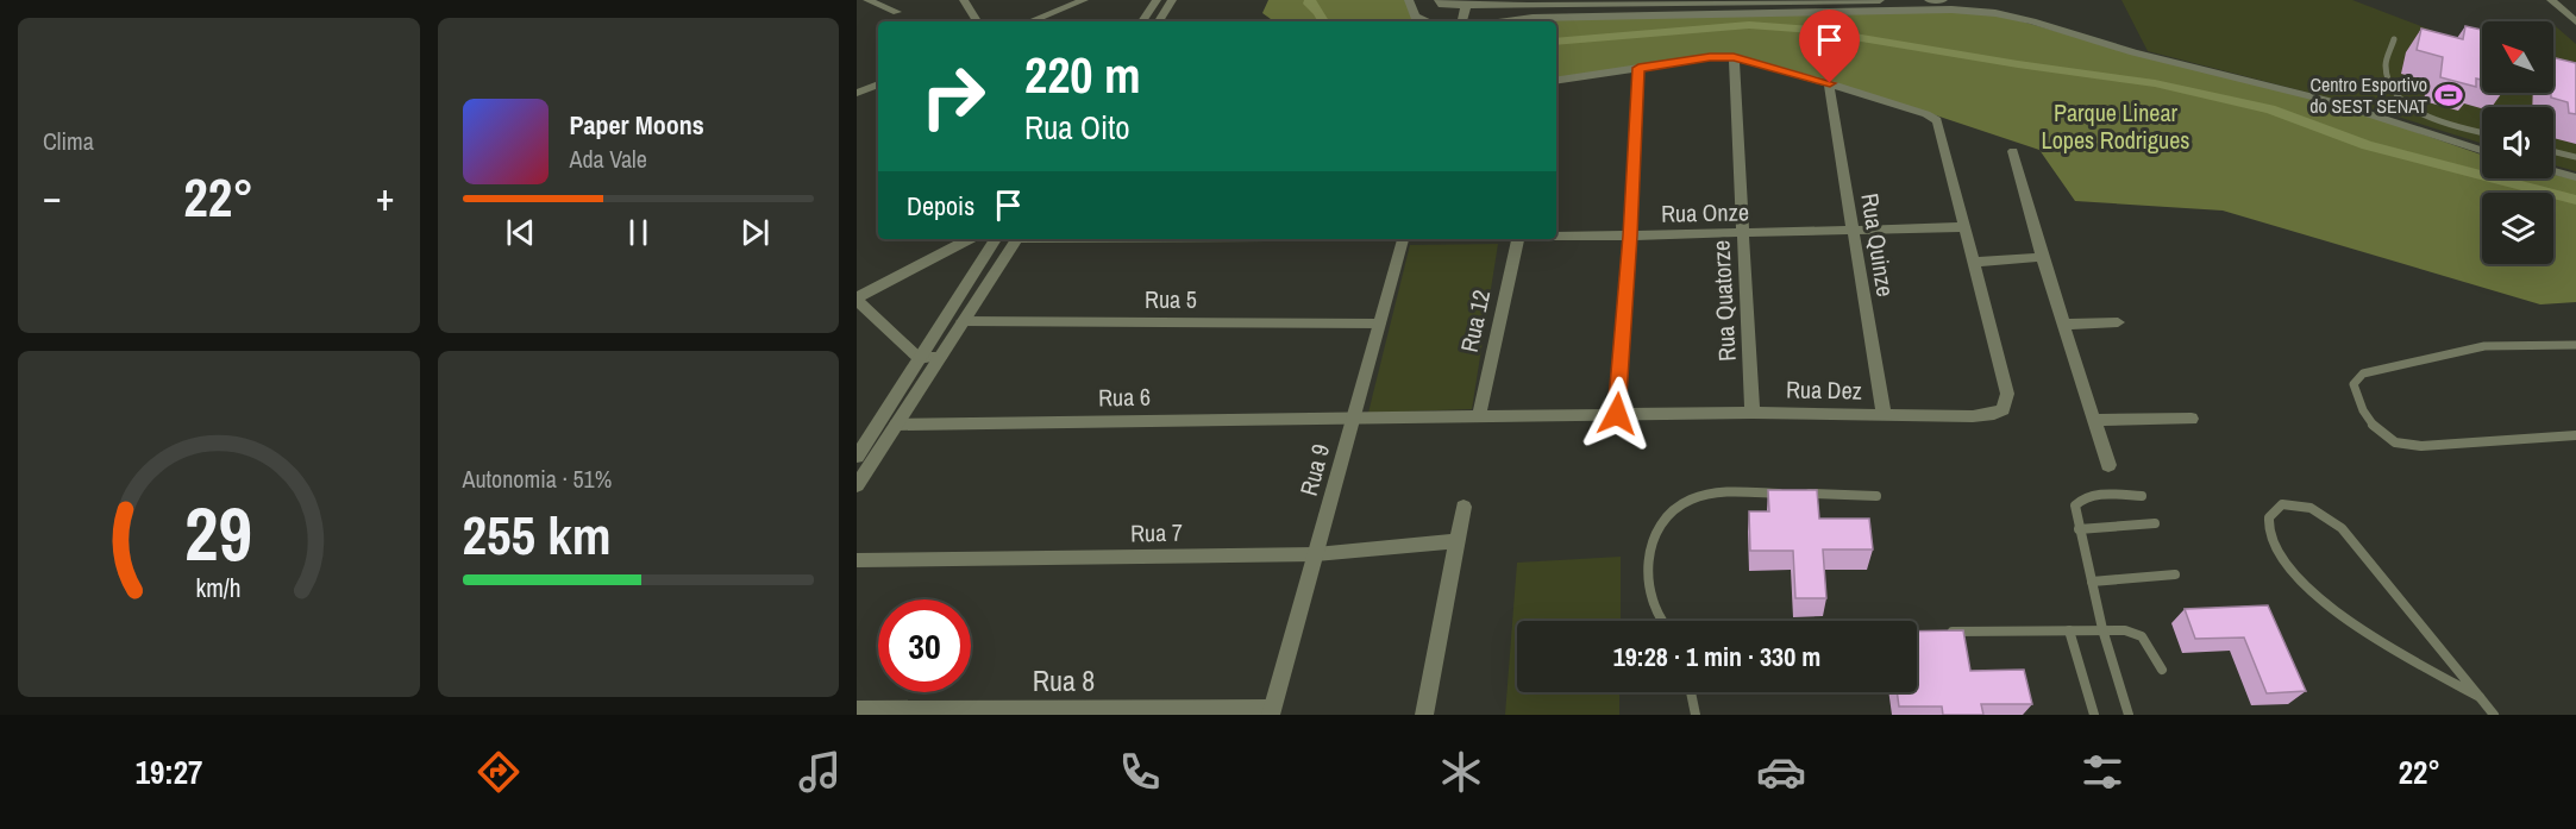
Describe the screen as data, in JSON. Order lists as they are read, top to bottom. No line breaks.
{"streets":{"street":["Rua Onze","Rua Quinze","Rua 5","Rua Quatorze","Rua 12","Rua Dez","Rua 6","Rua 9","Rua 7","Rua 8"]},"crossings":[["Rua Onze","Rua Quinze"],["Rua Onze","Rua Quatorze"],["Rua Onze","Rua Dez"],["Rua Quinze","Rua Dez"],["Rua 5","Rua 9"],["Rua Quatorze","Rua Dez"],["Rua 12","Rua Dez"],["Rua Dez","Rua 6"],["Rua Dez","Rua 9"],["Rua 6","Rua 9"],["Rua 9","Rua 7"],["Rua 9","Rua 8"]],"parks":["Parque Linear Lopes Rodrigues"],"places":{"sports":["Centro Esportivo do SEST SENAT"]},"north":"top left","page":{"tile":["Clima",["Autonomia · 51%","255 km"]],"turn":["220 m","Rua Oito"],"song":["Paper Moons","Ada Vale"],"heat":["−","22°","+"],"then":"Depois","limit":"30","trip":"19:28 · 1 min · 330 m","tabs":["19:27","22°"],"gauge":["29","km/h"]}}
